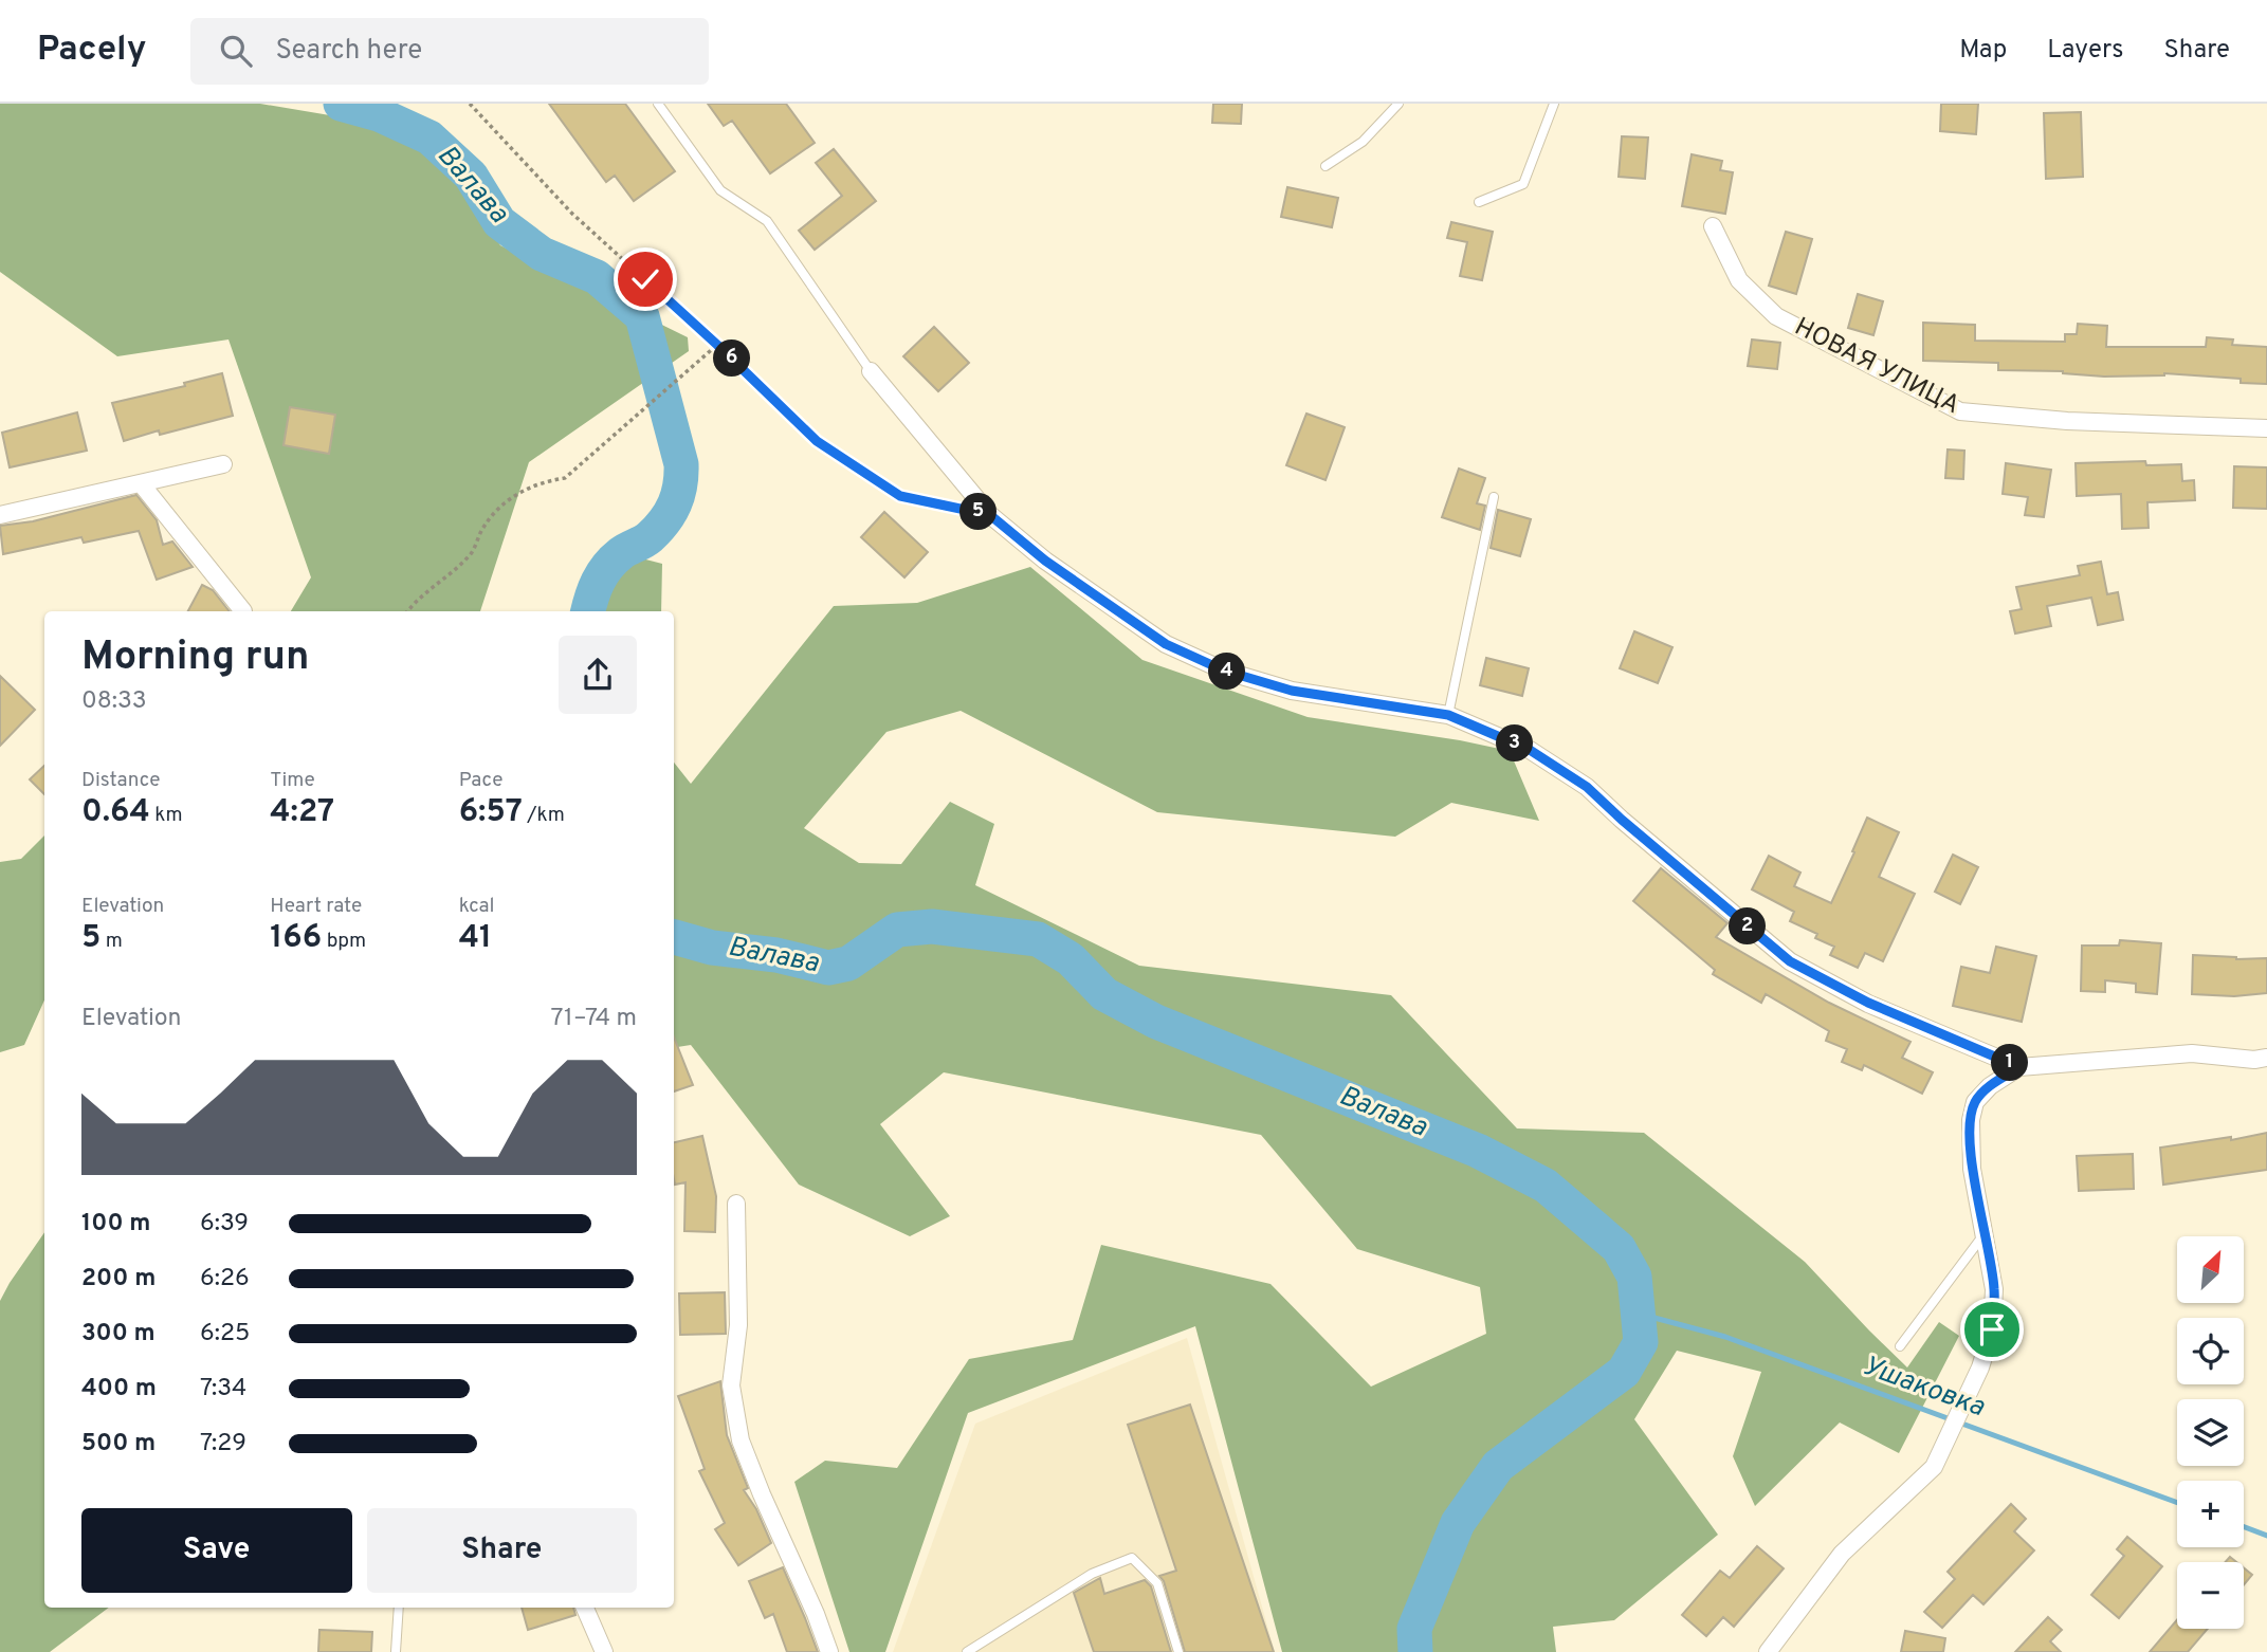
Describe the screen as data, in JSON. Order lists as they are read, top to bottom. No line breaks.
{"streets":{"street":["НОВАЯ УЛИЦА"]},"water":["Валава","Ушаковка"],"north":"top right","page":{"header":"Pacely","search":"Search here","nav":["Map","Layers","Share"],"pins":["6","5","4","3","2","1"],"heading":["Morning run","08:33"],"stats":[["Distance","0.64 km"],["Time","4:27"],["Pace","6:57 /km"],["Elevation","5 m"],["Heart rate","166 bpm"],["kcal","41"]],"chart":["Elevation","71–74 m"],"list":[{"name":"100 m","note":"6:39"},{"name":"200 m","note":"6:26"},{"name":"300 m","note":"6:25"},{"name":"400 m","note":"7:34"},{"name":"500 m","note":"7:29"}],"map_buttons":["+","−"],"buttons":["Save","Share"]}}
